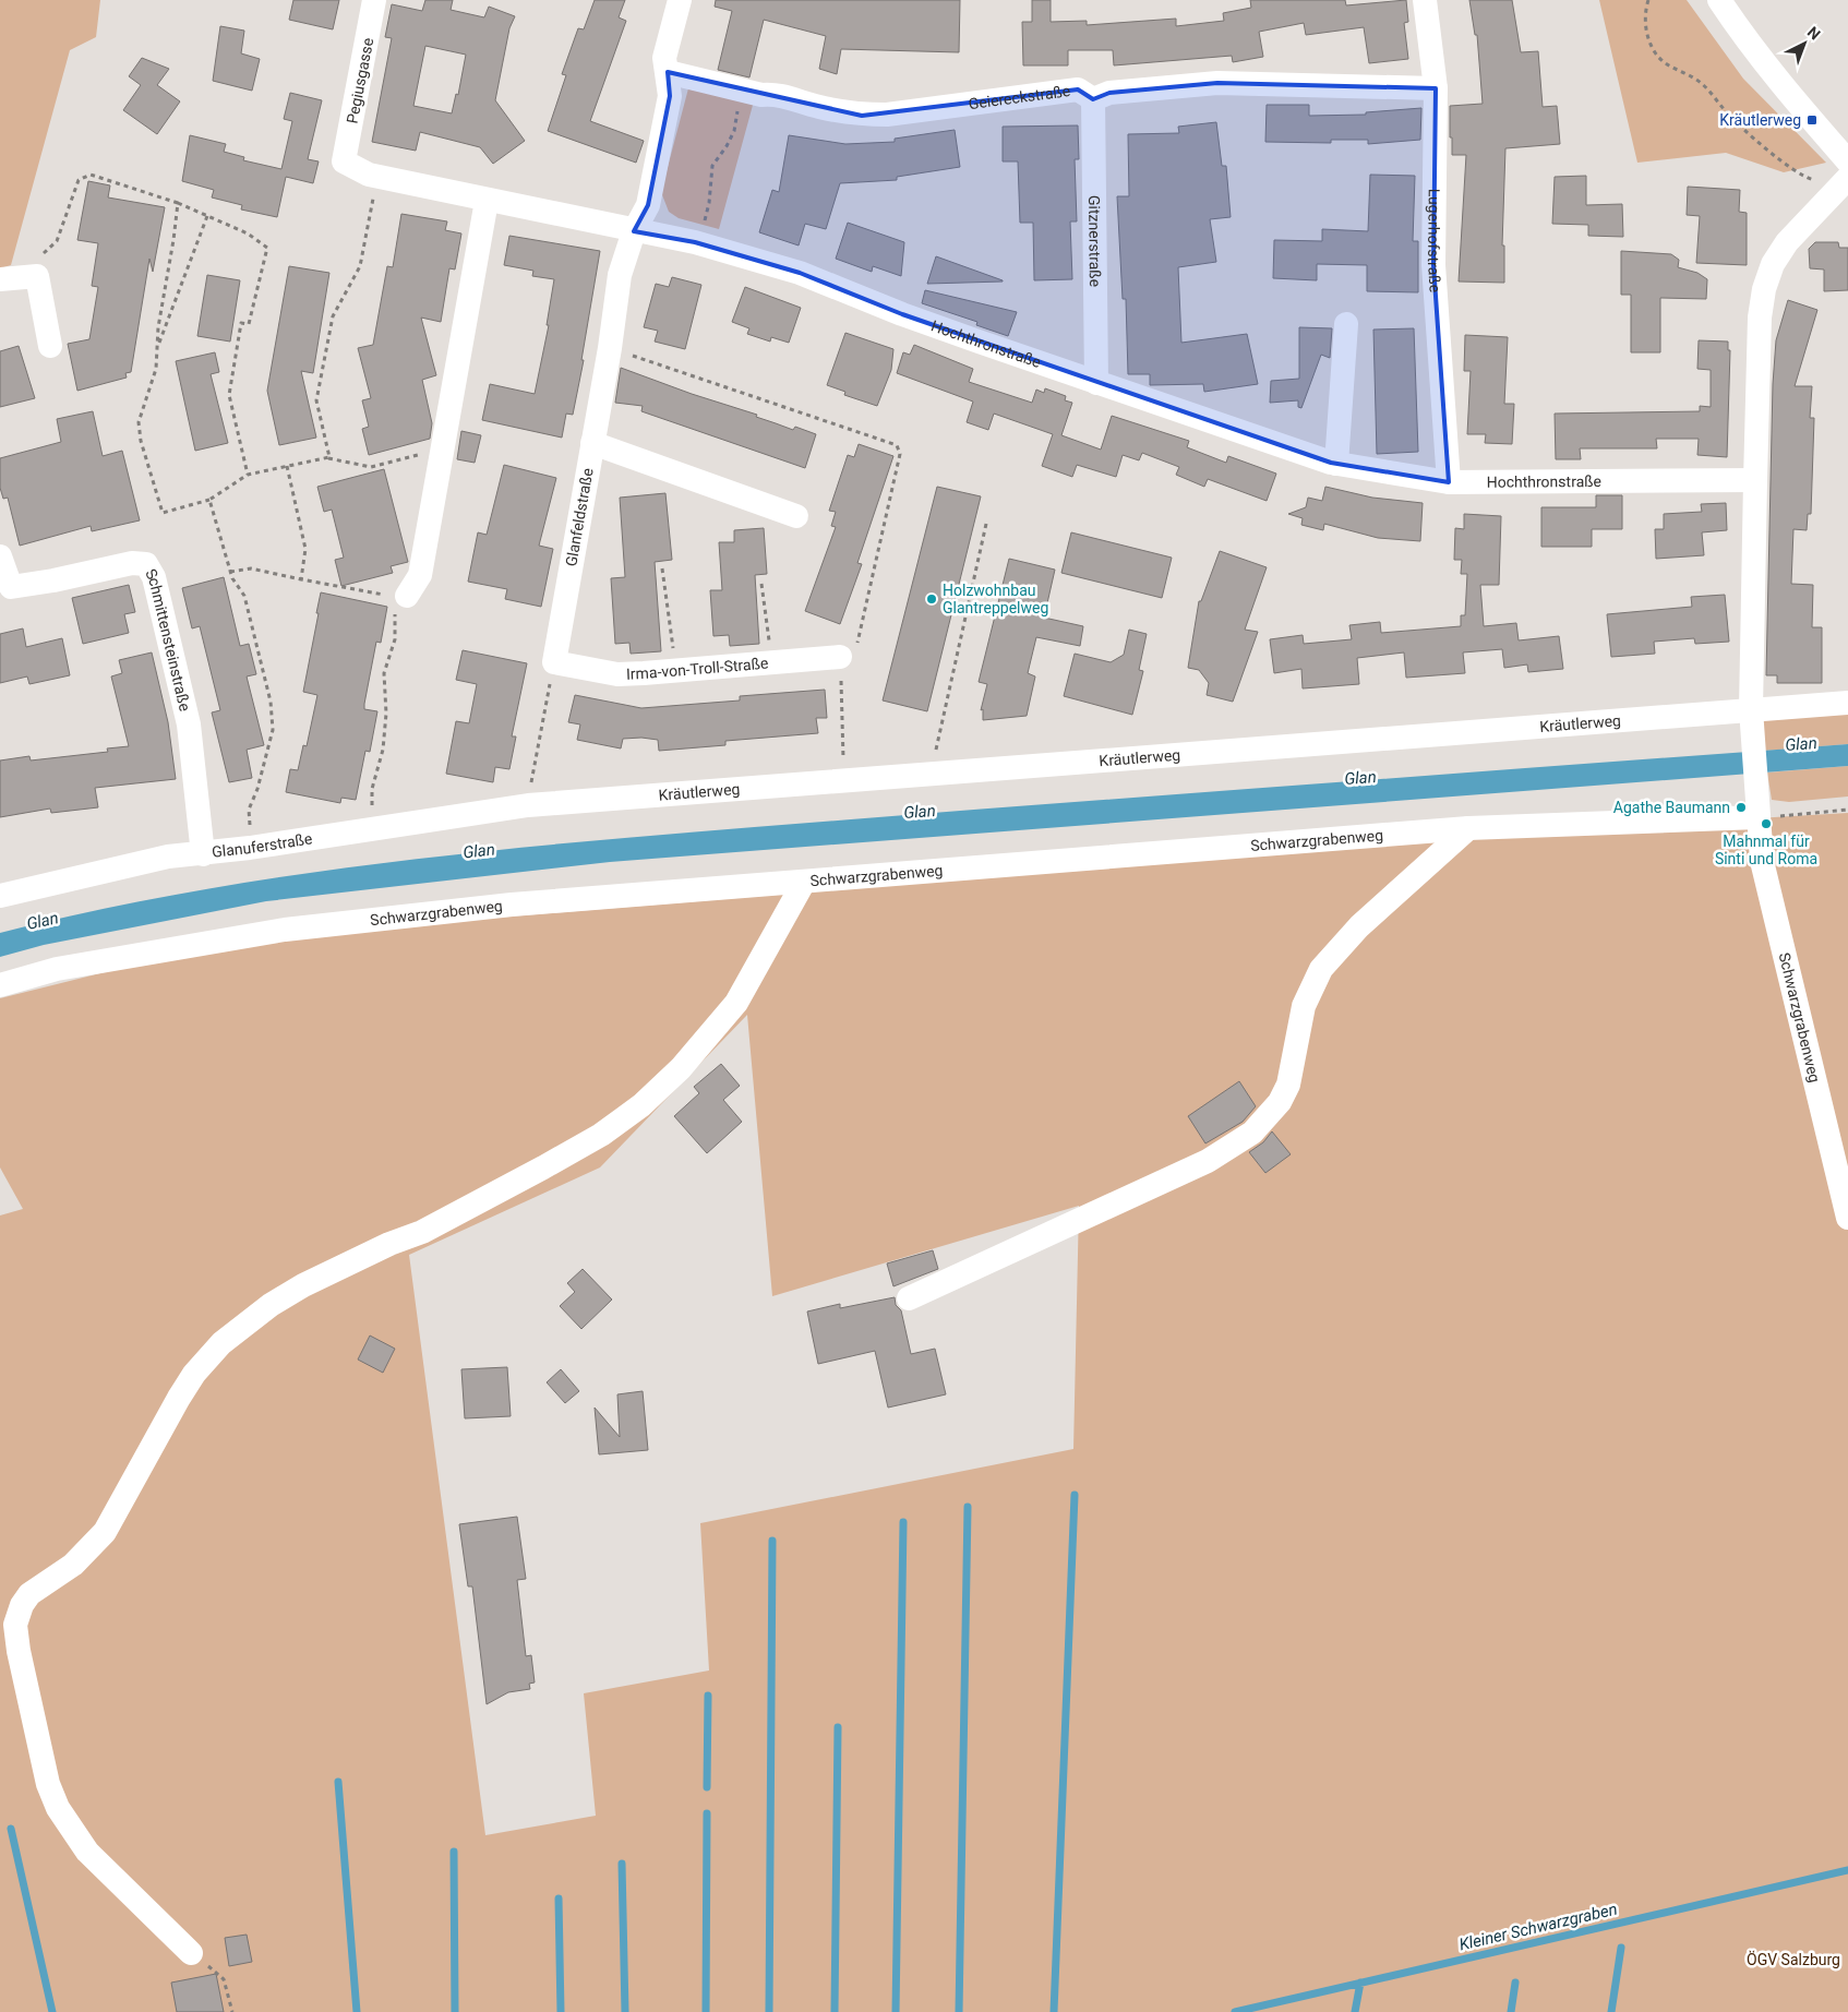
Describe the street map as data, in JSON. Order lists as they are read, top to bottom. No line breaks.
{"streets":{"street":["Pegiusgasse","Geiereckstraße","Gitznerstraße","Lugerhofstraße","Hochthronstraße","Glanfeldstraße","Schmittensteinstraße","Irma-von-Troll-Straße","Kräutlerweg","Schwarzgrabenweg","Glanuferstraße"]},"crossings":[["Geiereckstraße","Gitznerstraße"],["Geiereckstraße","Lugerhofstraße"],["Geiereckstraße","Glanfeldstraße"],["Gitznerstraße","Hochthronstraße"],["Lugerhofstraße","Hochthronstraße"],["Hochthronstraße","Glanfeldstraße"],["Glanfeldstraße","Irma-von-Troll-Straße"],["Schmittensteinstraße","Glanuferstraße"],["Kräutlerweg","Glanuferstraße"]],"water":["Glan","Kleiner Schwarzgraben"],"parks":["ÖGV Salzburg"],"places":{"transit":["Kräutlerweg"],"other":["Holzwohnbau Glantreppelweg","Agathe Baumann","Mahnmal für Sinti und Roma"]},"north":"top right"}
